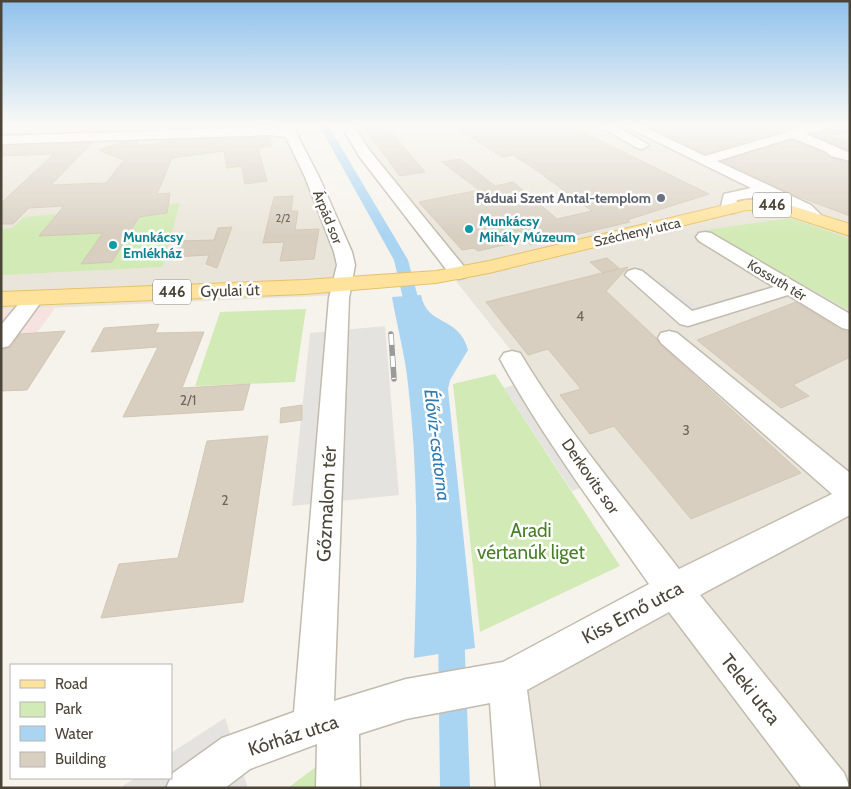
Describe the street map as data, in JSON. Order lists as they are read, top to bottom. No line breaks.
{"streets":{"main road":["446","Széchenyi utca","Gyulai út"],"street":["Árpád sor","Kossuth tér","Derkovits sor","Gőzmalom tér","Kiss Ernő utca","Teleki utca","Kórház utca"]},"crossings":[["446","Széchenyi utca"],["Árpád sor","Gyulai út"],["Árpád sor","Gőzmalom tér"],["Széchenyi utca","Gyulai út"],["Gyulai út","Gőzmalom tér"],["Derkovits sor","Kiss Ernő utca"],["Derkovits sor","Teleki utca"],["Gőzmalom tér","Kórház utca"],["Kiss Ernő utca","Teleki utca"],["Kiss Ernő utca","Kórház utca"]],"water":["Élővíz-csatorna"],"parks":["Aradi vértanúk liget"],"places":["Páduai Szent Antal-templom","Munkácsy Mihály Múzeum","Munkácsy Emlékház"],"house_numbers":["2/2","4","2/1","3","2"],"legend":["Road","Park","Water","Building"]}
